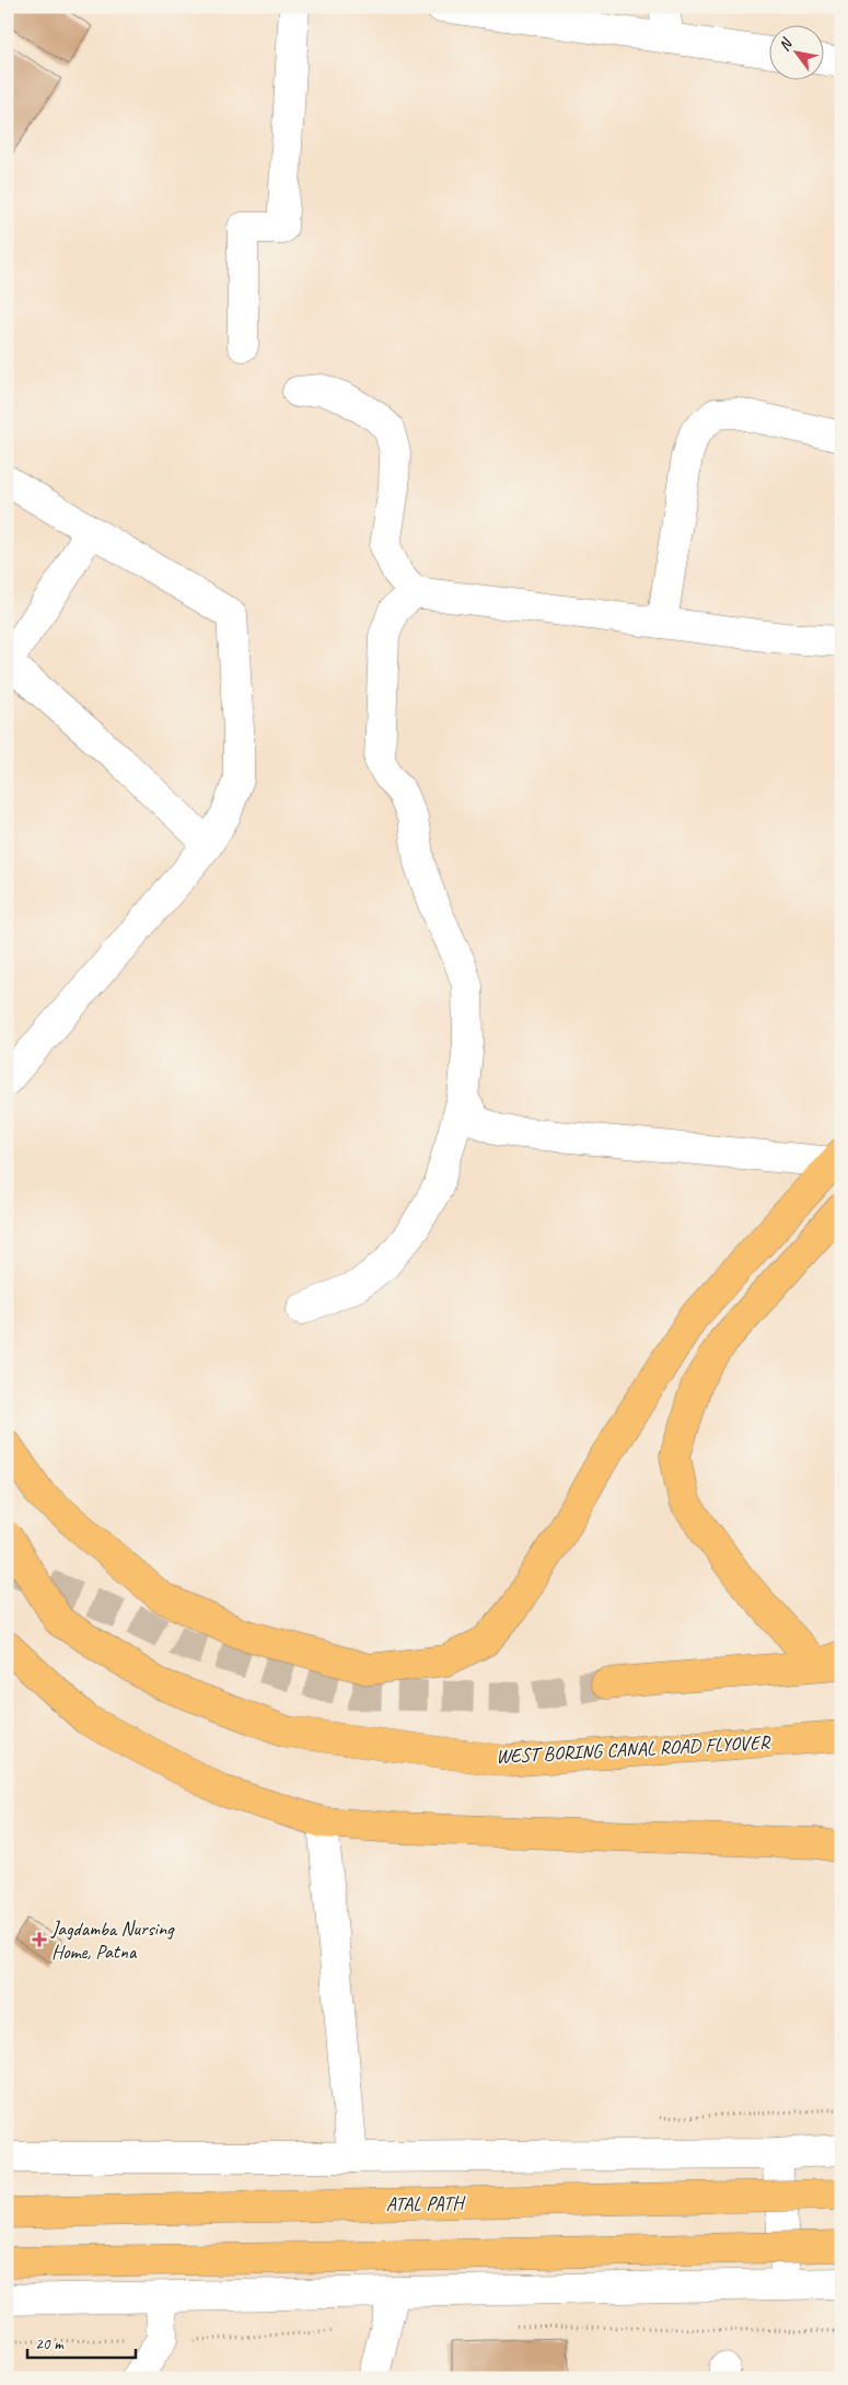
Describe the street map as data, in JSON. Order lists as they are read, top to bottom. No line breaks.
{"streets":{"main road":["WEST BORING CANAL ROAD FLYOVER","ATAL PATH"]},"places":{"health":["Jagdamba Nursing Home, Patna"]},"scale_bar":"20 m","north":"top left"}
